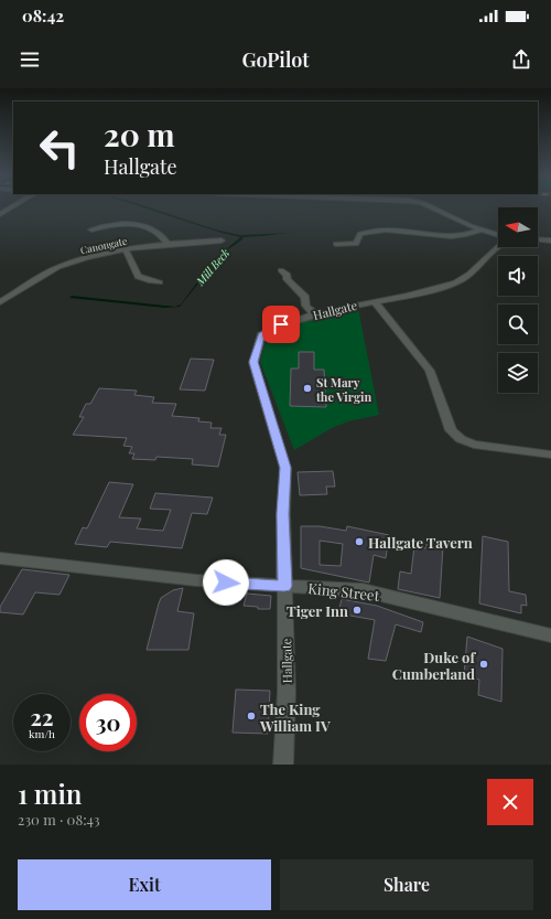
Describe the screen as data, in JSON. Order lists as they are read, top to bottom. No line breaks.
{"streets":{"street":["Canongate","Hallgate","King Street"]},"crossings":[["Hallgate","King Street"]],"water":["Mill Beck"],"places":["St Mary the Virgin","Hallgate Tavern","Tiger Inn","Duke of Cumberland","The King William IV"],"north":"left","page":{"status":"08:42","header":"GoPilot","turn":["20 m","Hallgate"],"speed":"22 km/h","limit":"30","heading":["1 min","230 m · 08:43"],"buttons":["Exit","Share"]}}
